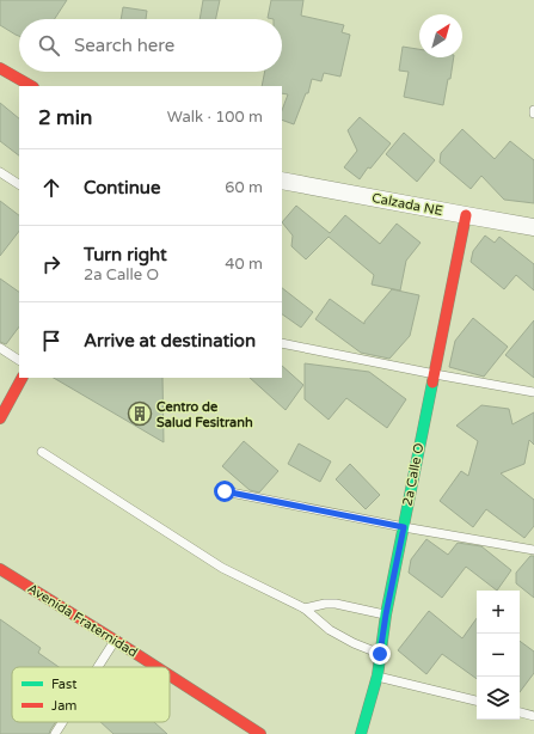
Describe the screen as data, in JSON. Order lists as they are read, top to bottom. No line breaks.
{"streets":{"street":["Calzada NE","2a Calle O","Avenida Fraternidad"]},"crossings":[["Calzada NE","2a Calle O"]],"places":{"building":["Centro de Salud Fesitranh"]},"legend":["Fast","Jam"],"north":"top right","page":{"search":"Search here","heading":["2 min","Walk · 100 m"],"list":[["Continue","60 m"],["Turn right","2a Calle O","40 m"],"Arrive at destination"],"map_buttons":["+","−"]}}
